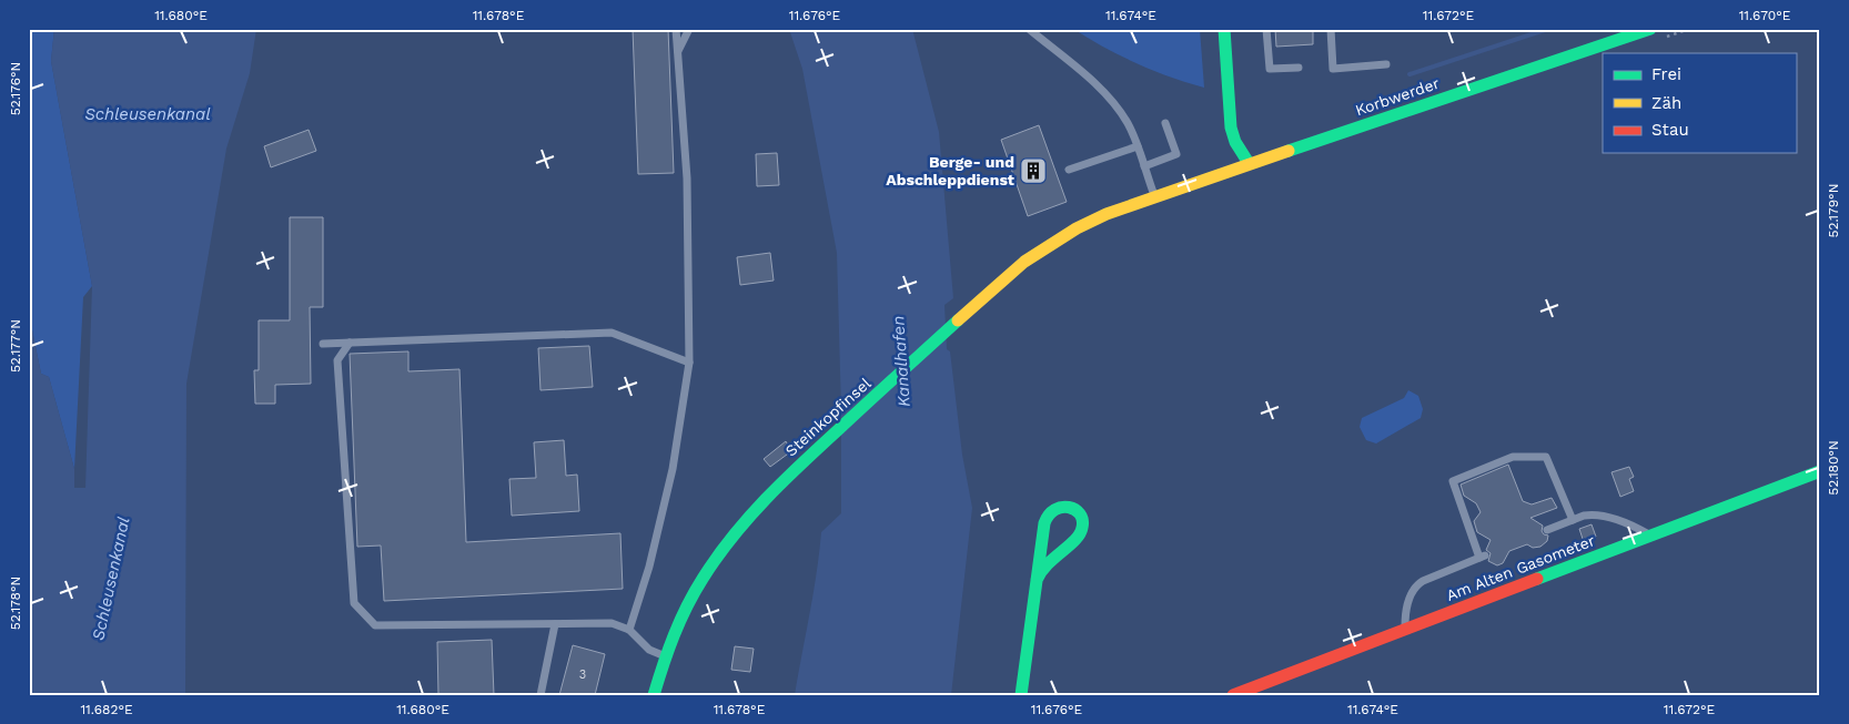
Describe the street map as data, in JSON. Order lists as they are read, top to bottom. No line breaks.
{"streets":{"street":["Korbwerder","Steinkopfinsel","Am Alten Gasometer"]},"crossings":[["Korbwerder","Steinkopfinsel"]],"water":["Schleusenkanal","Kanalhafen"],"places":{"building":["Berge- und Abschleppdienst"]},"house_numbers":["3"],"legend":["Frei","Zäh","Stau"],"coordinates":["11.680°E","11.678°E","11.676°E","11.674°E","11.672°E","11.670°E","52.176°N","52.179°N","52.177°N","52.180°N","52.178°N","11.682°E"]}
